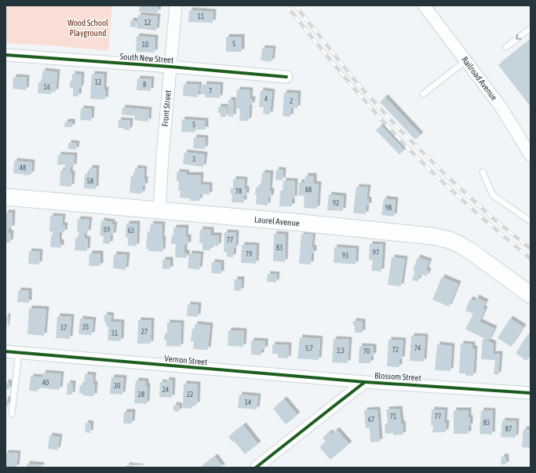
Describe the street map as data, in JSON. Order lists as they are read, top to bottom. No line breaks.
{"streets":{"main road":["Laurel Avenue"],"street":["South New Street","Railroad Avenue","Front Street","Vernon Street","Blossom Street"]},"crossings":[["South New Street","Front Street"],["Front Street","Laurel Avenue"],["Vernon Street","Blossom Street"]],"parks":["Wood School Playground"],"house_numbers":["11","12","5","10","12","8","16","7","4","2","5","3","48","58","88","78","92","98","59","63","77","83","97","79","93","35","37","27","31","5;7","74","72","1;3","70","40","30","24","28","22","14","71","77","67","83","87"]}
